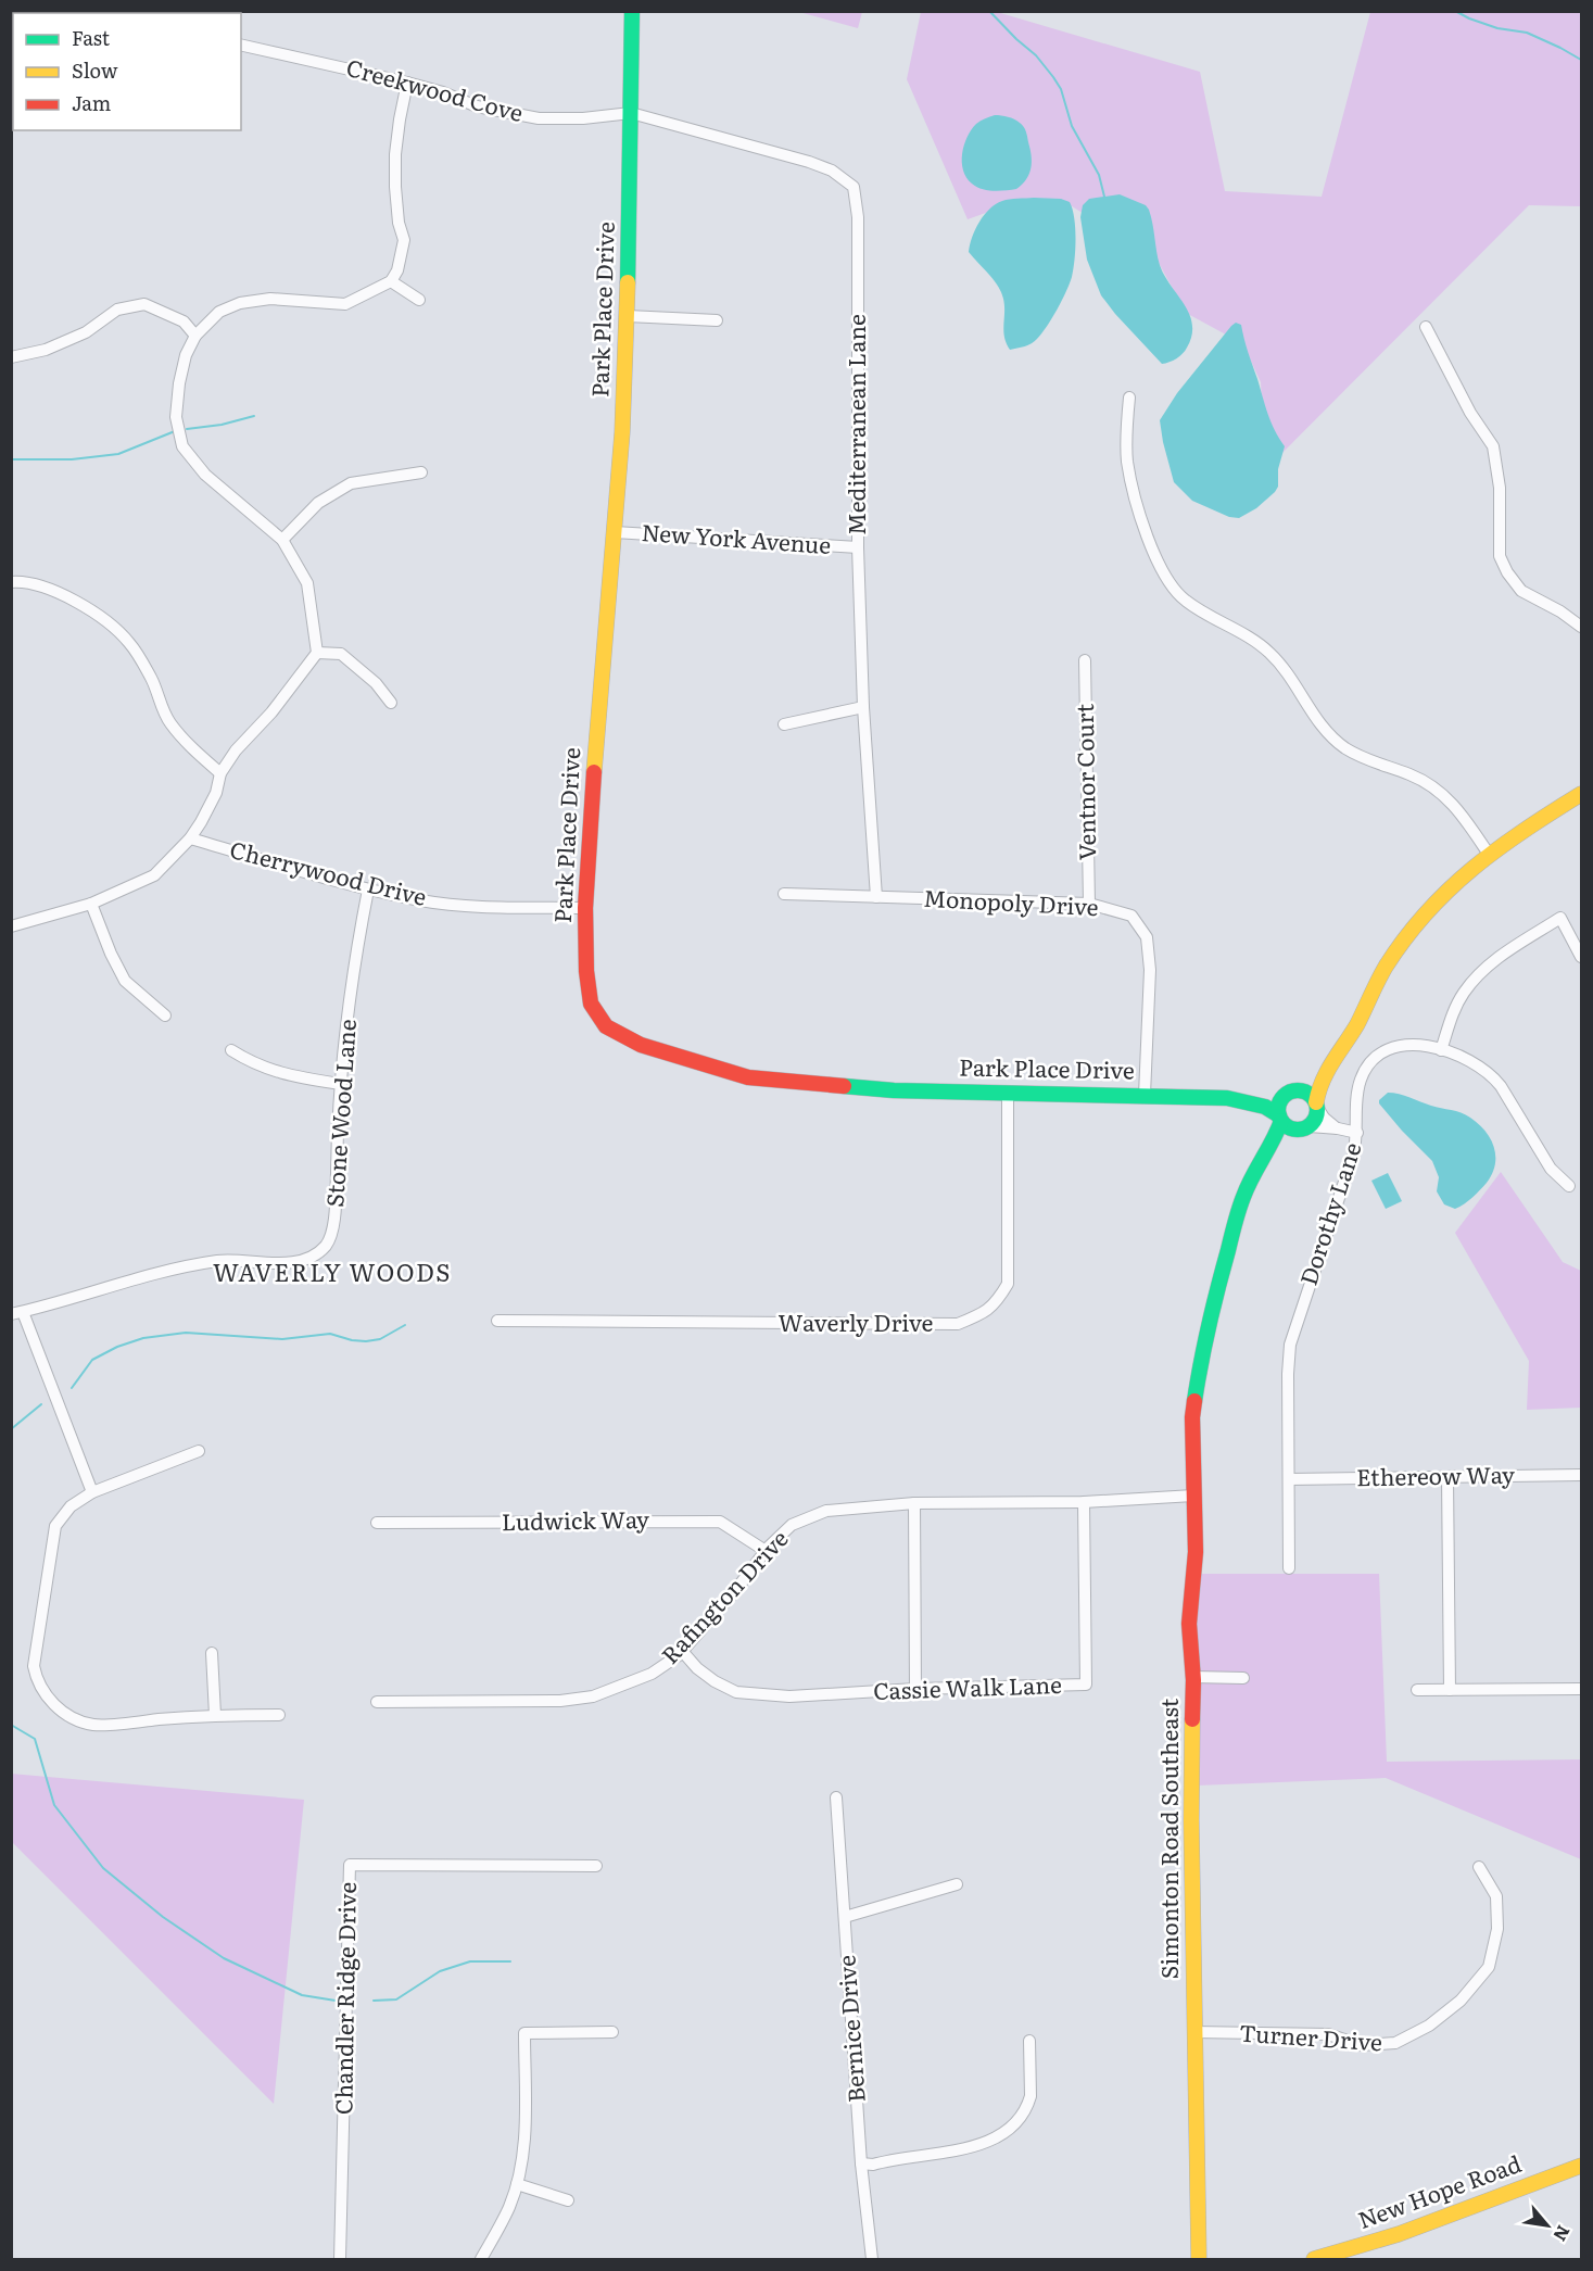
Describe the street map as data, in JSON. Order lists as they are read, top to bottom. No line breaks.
{"streets":{"street":["Creekwood Cove","Park Place Drive","Mediterranean Lane","New York Avenue","Ventnor Court","Cherrywood Drive","Monopoly Drive","Stone Wood Lane","Dorothy Lane","Waverly Drive","Ethereow Way","Ludwick Way","Rafington Drive","Cassie Walk Lane","Simonton Road Southeast","Chandler Ridge Drive","Bernice Drive","Turner Drive","New Hope Road"]},"crossings":[["Creekwood Cove","Park Place Drive"],["Creekwood Cove","Mediterranean Lane"],["Park Place Drive","Mediterranean Lane"],["Park Place Drive","New York Avenue"],["Park Place Drive","Cherrywood Drive"],["Park Place Drive","Monopoly Drive"],["Park Place Drive","Waverly Drive"],["Mediterranean Lane","New York Avenue"],["Mediterranean Lane","Monopoly Drive"],["Ventnor Court","Monopoly Drive"],["Cherrywood Drive","Stone Wood Lane"],["Dorothy Lane","Ethereow Way"],["Ludwick Way","Rafington Drive"],["Rafington Drive","Cassie Walk Lane"],["Rafington Drive","Simonton Road Southeast"],["Simonton Road Southeast","Turner Drive"]],"districts":["WAVERLY WOODS"],"legend":["Fast","Slow","Jam"],"north":"bottom right"}
